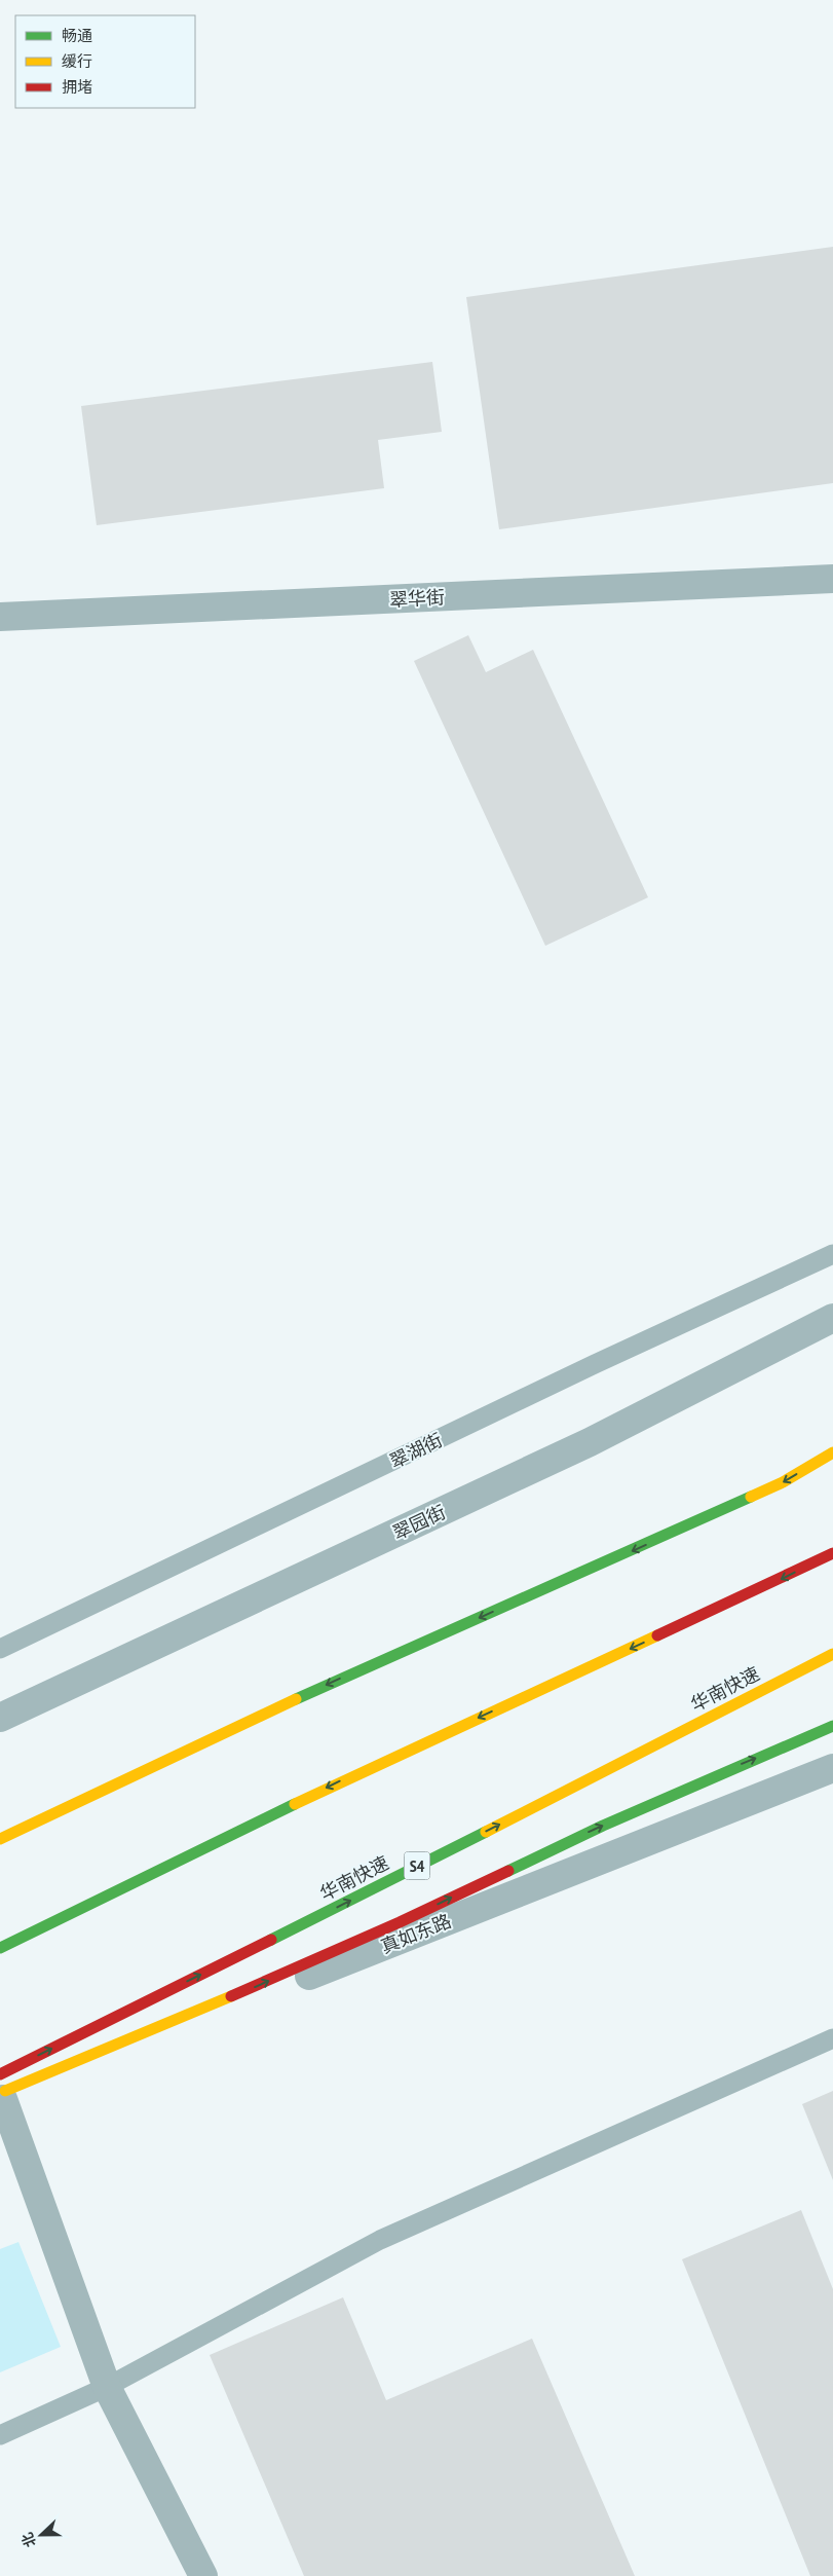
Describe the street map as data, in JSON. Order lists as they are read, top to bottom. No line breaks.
{"streets":{"highway":["华南快速","S4"],"street":["翠华街","翠园街","真如东路"],"lane":["翠湖街"]},"crossings":[["华南快速","真如东路"]],"legend":["畅通","缓行","拥堵"],"north":"left"}
